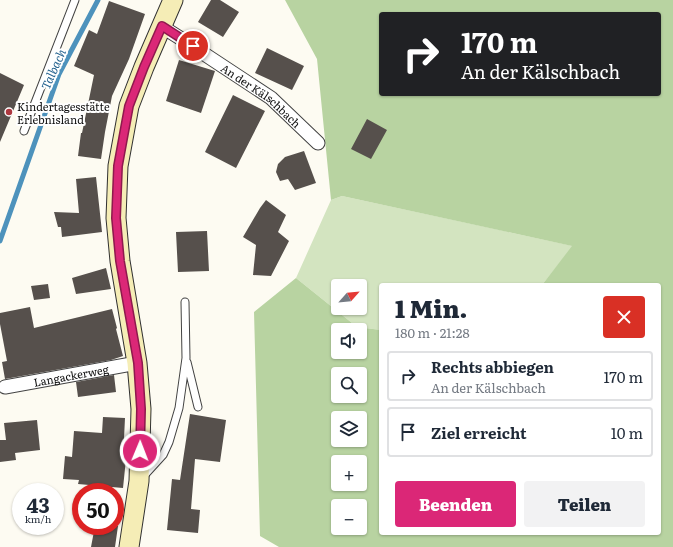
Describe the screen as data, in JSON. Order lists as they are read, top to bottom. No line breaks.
{"streets":{"street":["An der Kälschbach","Langackerweg"]},"water":["Talbach"],"places":["Kindertagesstätte Erlebnisland"],"north":"top right","page":{"turn":["170 m","An der Kälschbach"],"map_buttons":["+","−"],"heading":["1 Min.","180 m · 21:28"],"list":[{"name":"Rechts abbiegen","note":"An der Kälschbach","value":"170 m"},{"name":"Ziel erreicht","value":"10 m"}],"buttons":["Beenden","Teilen"],"speed":"43 km/h","limit":"50"}}
